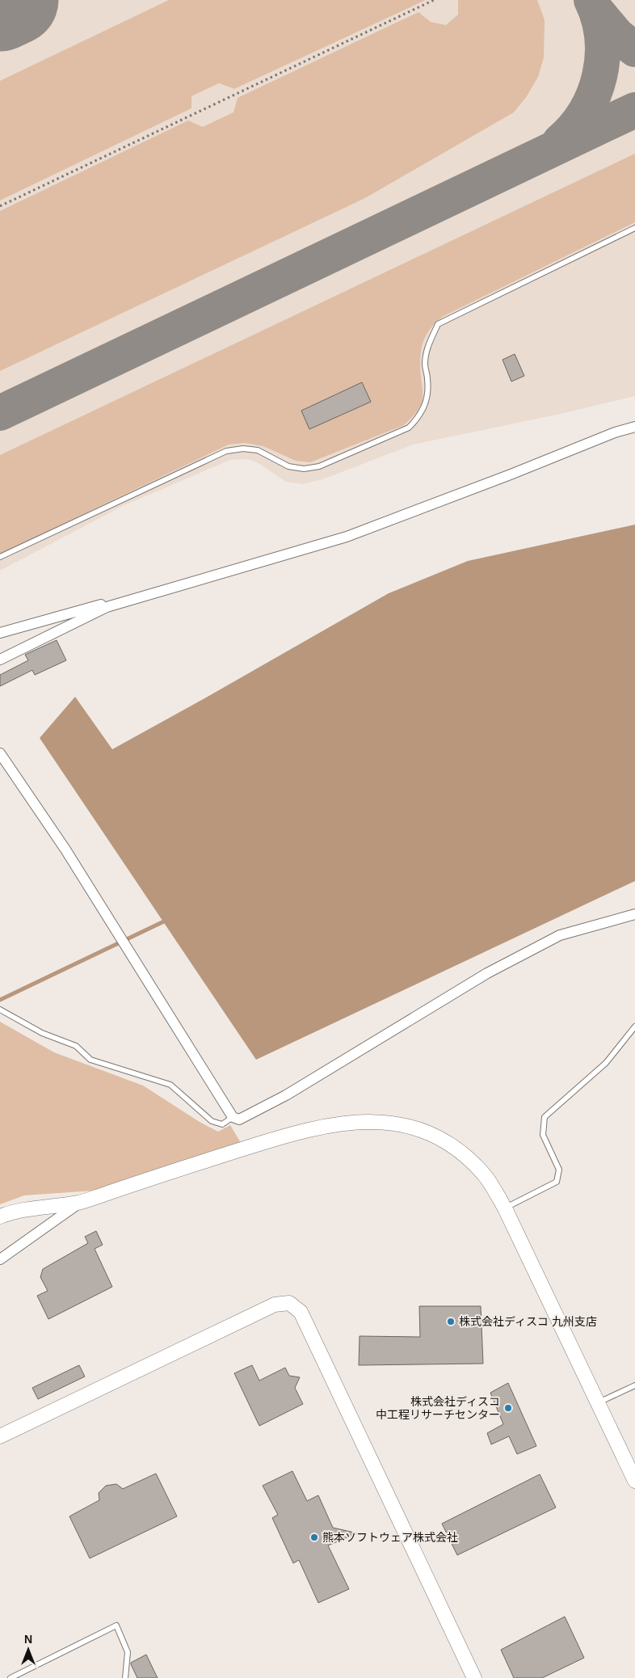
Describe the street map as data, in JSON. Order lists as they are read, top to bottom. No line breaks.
{"places":["株式会社ディスコ 九州支店","株式会社ディスコ 中工程リサーチセンター","熊本ソフトウェア株式会社"],"north":"top"}
